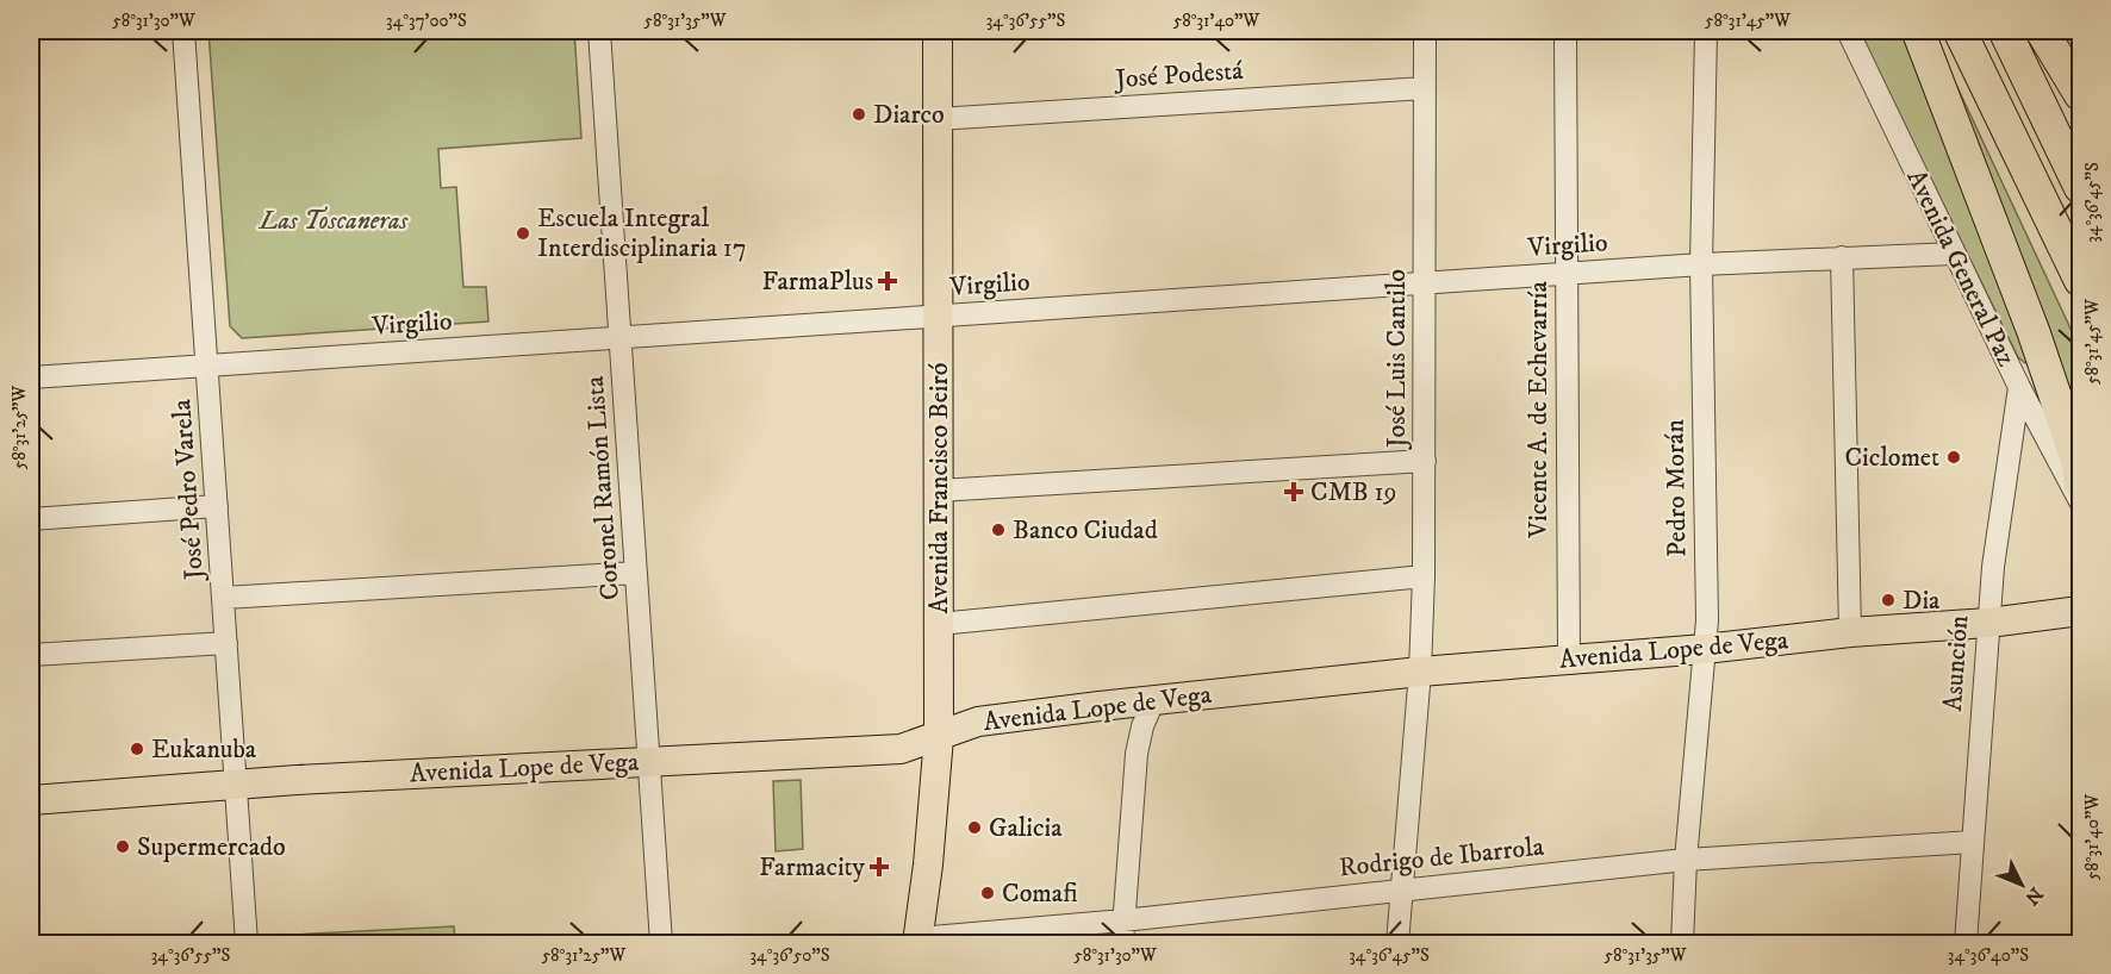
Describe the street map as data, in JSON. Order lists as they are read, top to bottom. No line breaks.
{"streets":{"main road":["Avenida Francisco Beiró","Avenida Lope de Vega"],"street":["José Podestá","Virgilio","Avenida General Paz","José Luis Cantilo","Vicente A. de Echevarría","Coronel Ramón Lista","Pedro Morán","José Pedro Varela","Asunción","Rodrigo de Ibarrola"]},"crossings":[["José Podestá","José Luis Cantilo"],["José Podestá","Avenida Francisco Beiró"],["Virgilio","Avenida General Paz"],["Virgilio","José Luis Cantilo"],["Virgilio","Vicente A. de Echevarría"],["Virgilio","Coronel Ramón Lista"],["Virgilio","Avenida Francisco Beiró"],["Virgilio","Pedro Morán"],["Virgilio","José Pedro Varela"],["Avenida General Paz","Asunción"],["José Luis Cantilo","Avenida Lope de Vega"],["José Luis Cantilo","Rodrigo de Ibarrola"],["Vicente A. de Echevarría","Avenida Lope de Vega"],["Coronel Ramón Lista","Avenida Lope de Vega"],["Avenida Francisco Beiró","Avenida Lope de Vega"],["Avenida Francisco Beiró","Rodrigo de Ibarrola"],["Pedro Morán","Avenida Lope de Vega"],["Pedro Morán","Rodrigo de Ibarrola"],["José Pedro Varela","Avenida Lope de Vega"],["Avenida Lope de Vega","Asunción"],["Asunción","Rodrigo de Ibarrola"]],"parks":["Las Toscaneras"],"places":{"other":["Diarco","Escuela Integral Interdisciplinaria 17","Ciclomet","Banco Ciudad","Dia","Eukanuba","Galicia","Supermercado","Comafi"],"health":["FarmaPlus","CMB 19","Farmacity"]},"north":"bottom right","coordinates":["58°31'30\"W","34°37'00\"S","58°31'35\"W","34°36'55\"S","58°31'40\"W","58°31'45\"W","34°36'45\"S","58°31'25\"W","34°36'50\"S","34°36'40\"S"]}
